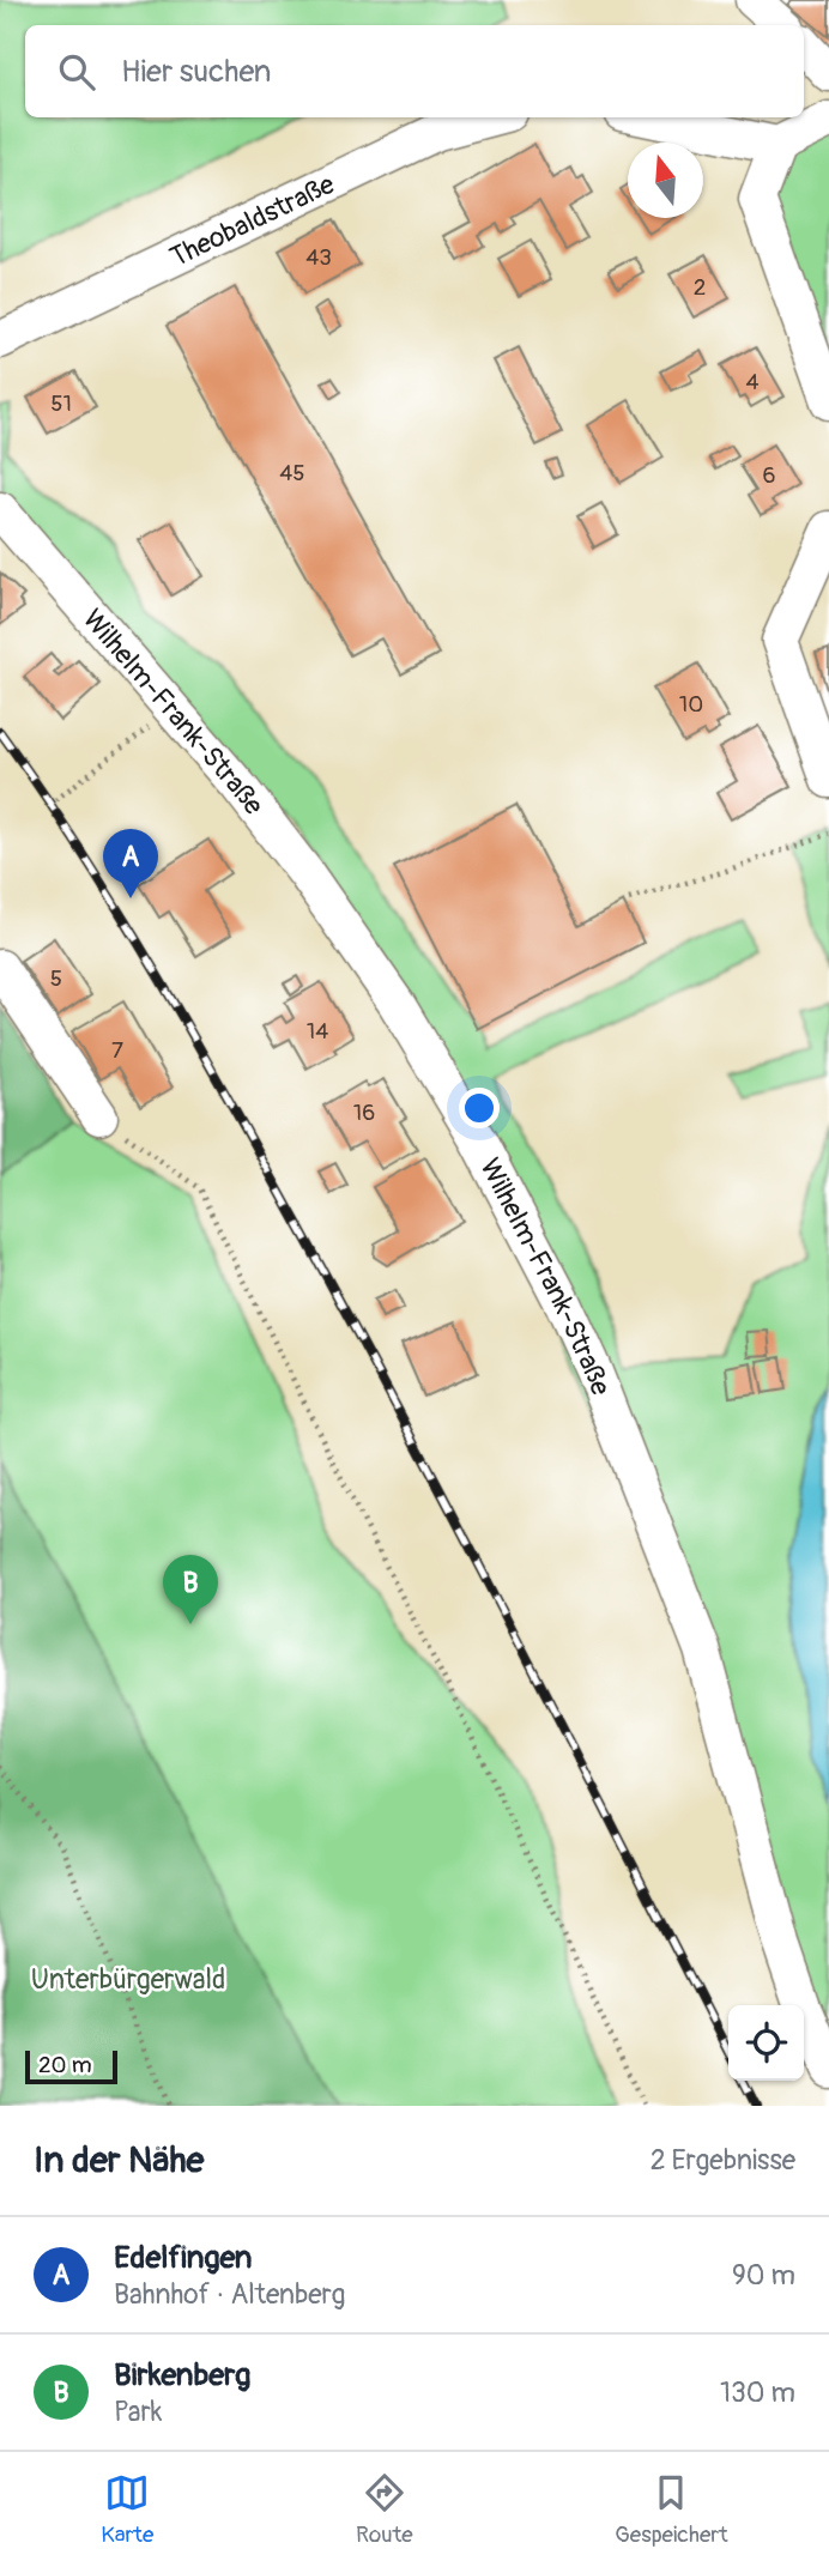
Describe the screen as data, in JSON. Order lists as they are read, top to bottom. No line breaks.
{"streets":{"street":["Theobaldstraße","Wilhelm-Frank-Straße"]},"parks":["Unterbürgerwald"],"house_numbers":["43","2","4","51","45","6","10","5","14","7","16"],"scale_bar":"20 m","north":"top","page":{"search":"Hier suchen","pins":["A","B"],"scale":"20 m","heading":["In der Nähe","2 Ergebnisse"],"list":[{"mark":"A","name":"Edelfingen","note":"Bahnhof · Altenberg","value":"90 m"},{"mark":"B","name":"Birkenberg","note":"Park","value":"130 m"}],"nav":["Karte","Route","Gespeichert"]}}
